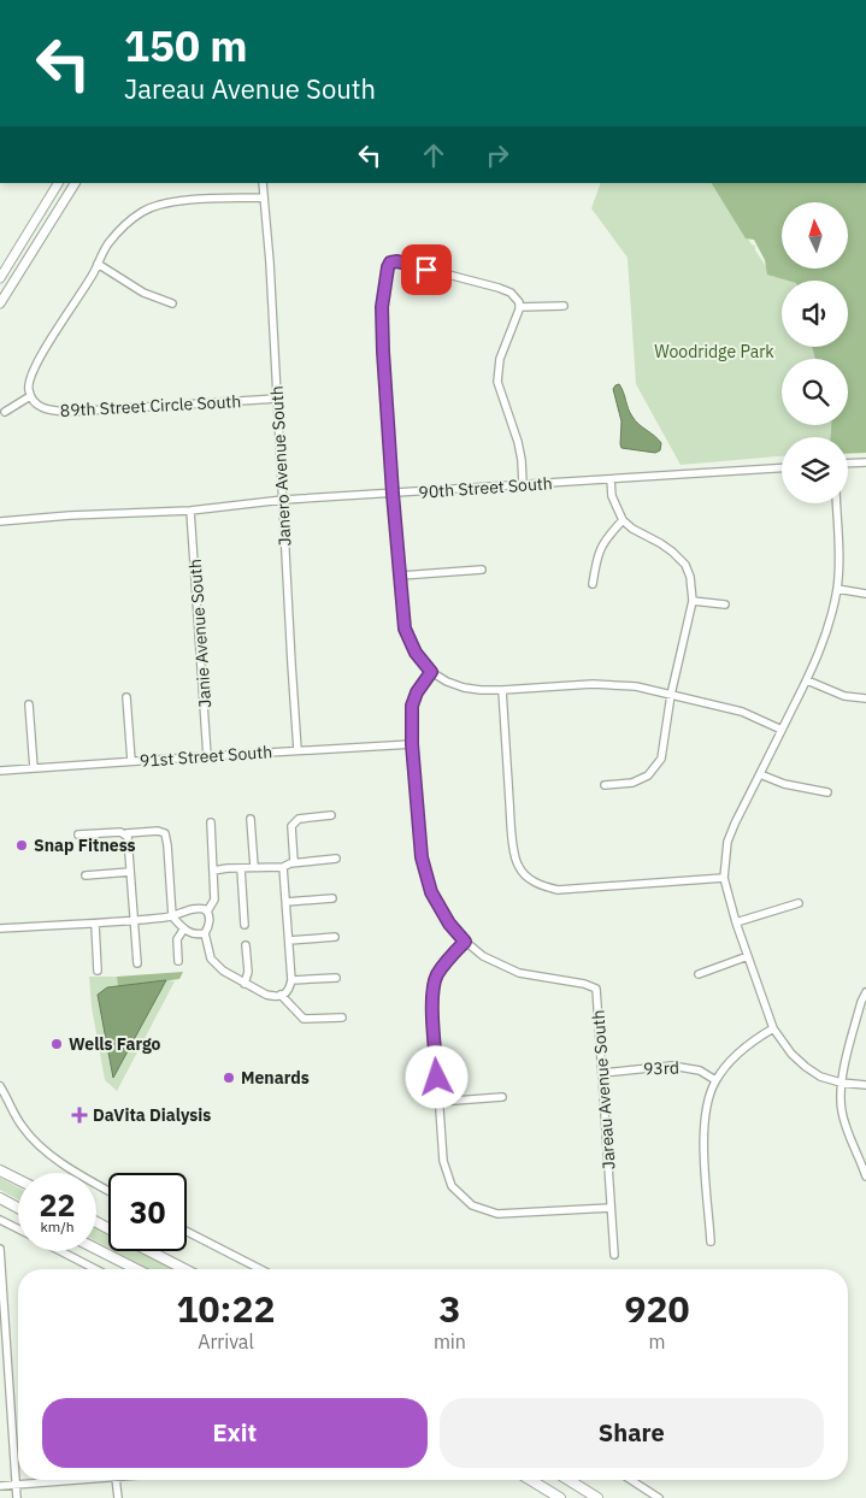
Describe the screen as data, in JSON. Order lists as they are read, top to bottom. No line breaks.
{"streets":{"street":["89th Street Circle South","Janero Avenue South","90th Street South","Janie Avenue South","91st Street South","93rd","Jareau Avenue South"]},"crossings":[["89th Street Circle South","Janero Avenue South"],["Janero Avenue South","90th Street South"],["Janero Avenue South","91st Street South"],["90th Street South","Janie Avenue South"],["Janie Avenue South","91st Street South"],["91st Street South","Jareau Avenue South"],["93rd","Jareau Avenue South"]],"parks":["Woodridge Park"],"places":{"other":["Snap Fitness","Wells Fargo","Menards"],"health":["DaVita Dialysis"]},"north":"top","page":{"turn":["150 m","Jareau Avenue South"],"speed":"22 km/h","limit":"30","eta":["10:22","Arrival","3","min","920","m"],"buttons":["Exit","Share"]}}
